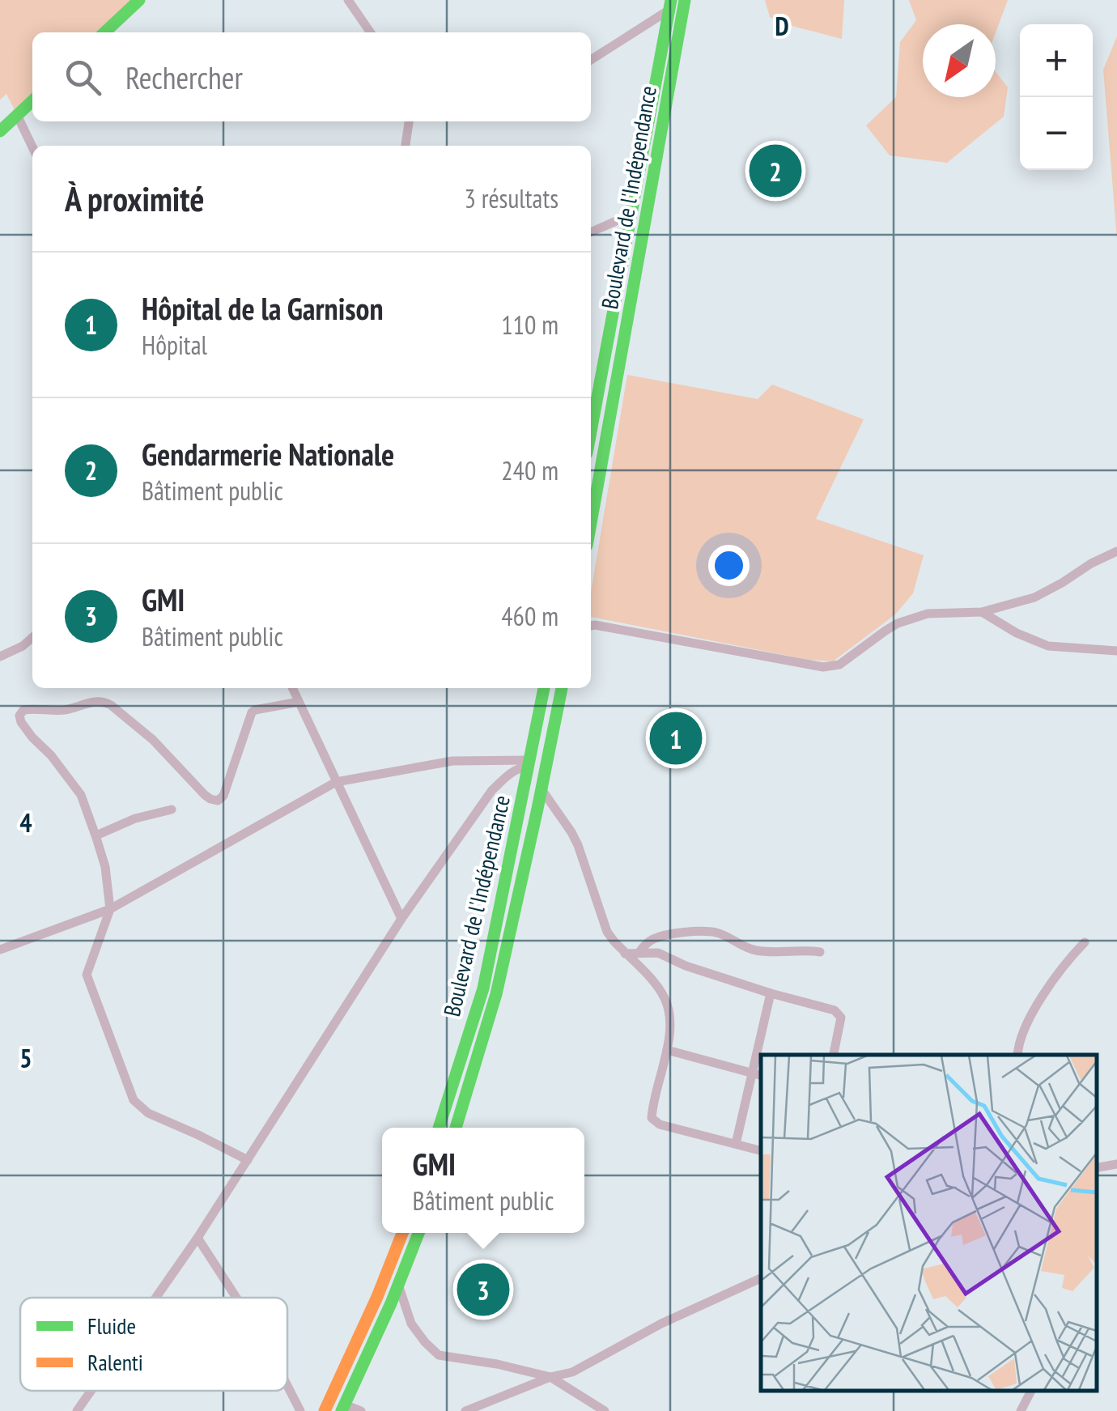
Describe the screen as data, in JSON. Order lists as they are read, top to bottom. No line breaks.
{"streets":{"main road":["Boulevard de l'Indépendance"]},"legend":["Fluide","Ralenti"],"north":"bottom left","page":{"map_buttons":["+","−"],"search":"Rechercher","pins":["2","1","3"],"heading":["À proximité","3 résultats"],"list":[{"mark":"1","name":"Hôpital de la Garnison","note":"Hôpital","value":"110 m"},{"mark":"2","name":"Gendarmerie Nationale","note":"Bâtiment public","value":"240 m"},{"mark":"3","name":"GMI","note":"Bâtiment public","value":"460 m"}],"popup":["GMI","Bâtiment public"]},"grid":{"columns":["D"],"rows":["4","5"]}}
